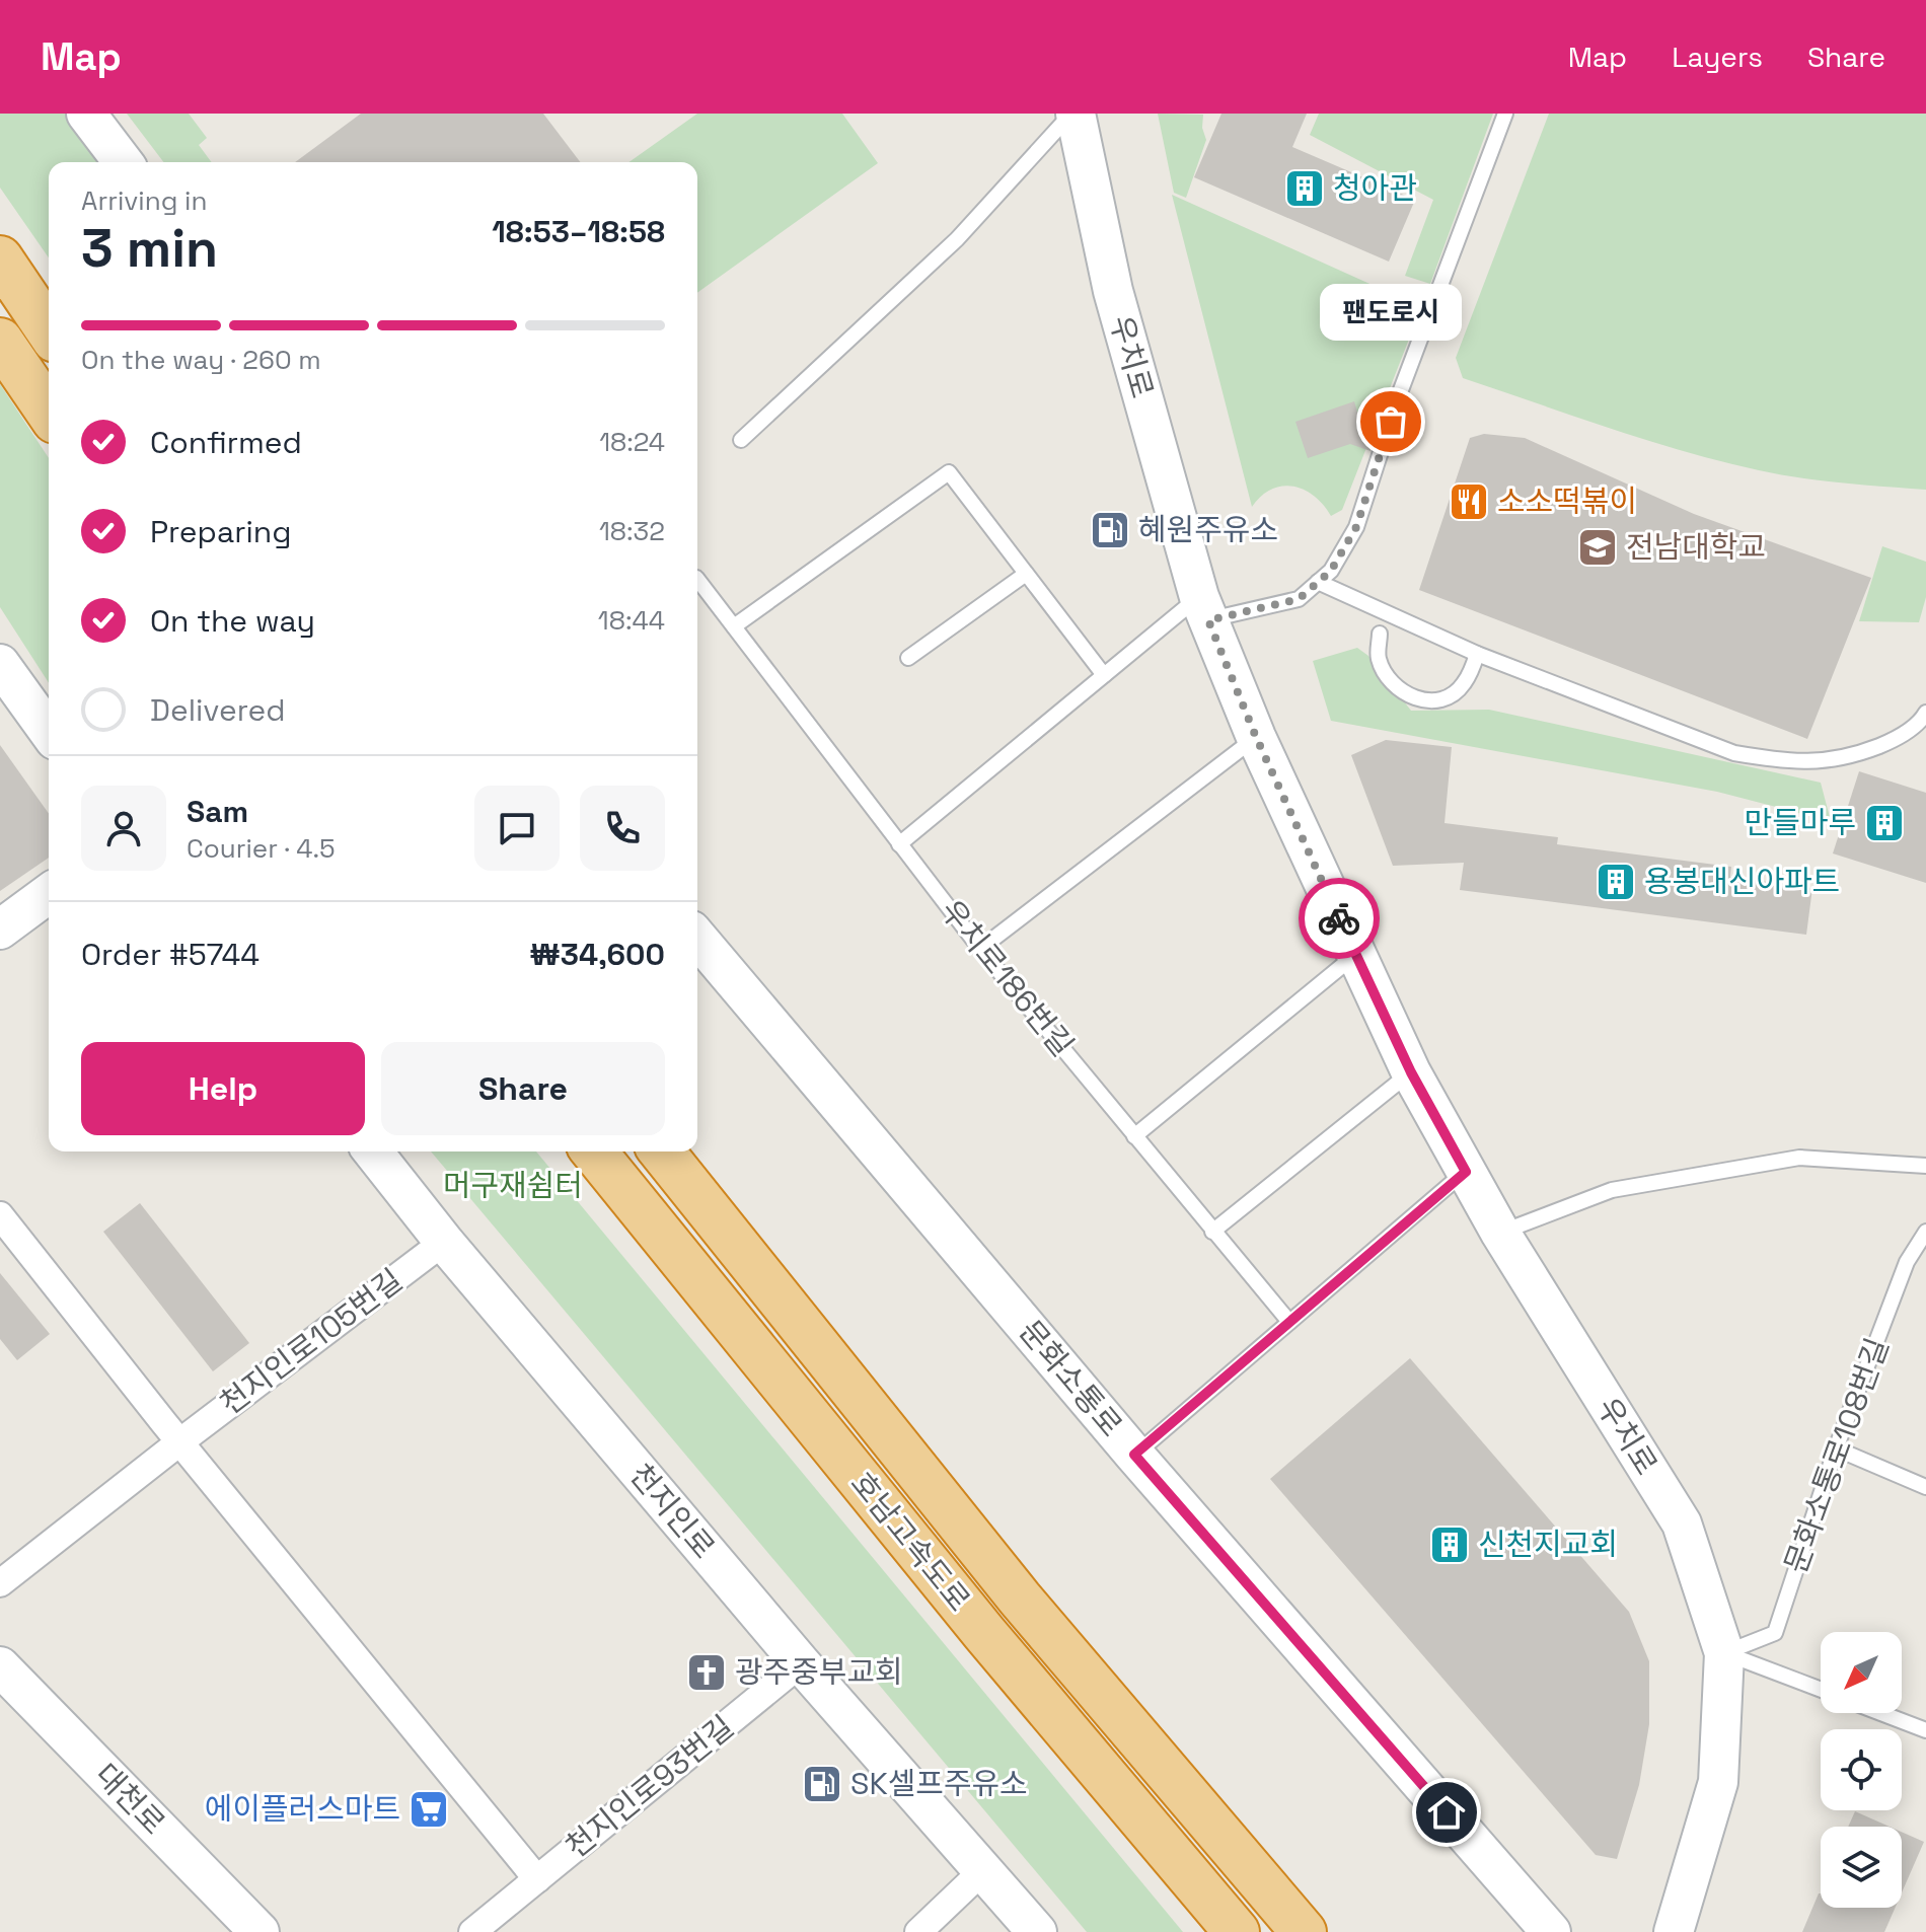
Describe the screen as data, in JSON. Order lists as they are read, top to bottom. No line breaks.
{"streets":{"highway":["호남고속도로"],"street":["우치로","천지인로105번길","문화소통로","천지인로","천지인로93번길","대천로"],"lane":["우치로186번길","문화소통로108번길"]},"crossings":[["우치로","문화소통로108번길"],["천지인로105번길","천지인로"],["천지인로105번길","천지인로93번길"],["천지인로","천지인로93번길"]],"parks":["머구재쉼터"],"places":{"building":["청아관","만들마루","용봉대신아파트","신천지교회"],"other":["팬도로시"],"restaurant":["소소떡볶이"],"fuel station":["혜원주유소","SK셀프주유소"],"school or university":["전남대학교"],"church":["광주중부교회"],"supermarket":["에이플러스마트"]},"north":"bottom left","page":{"header":"Map","nav":["Map","Layers","Share"],"heading":["3 min","Arriving in","18:53–18:58"],"panel":["Sam","Courier · 4.5","Order #5744","₩34,600"],"bubble":"팬도로시","bar":"On the way · 260 m","list":[["Confirmed","18:24"],["Preparing","18:32"],["On the way","18:44"],"Delivered"],"buttons":["Help","Share"]}}
